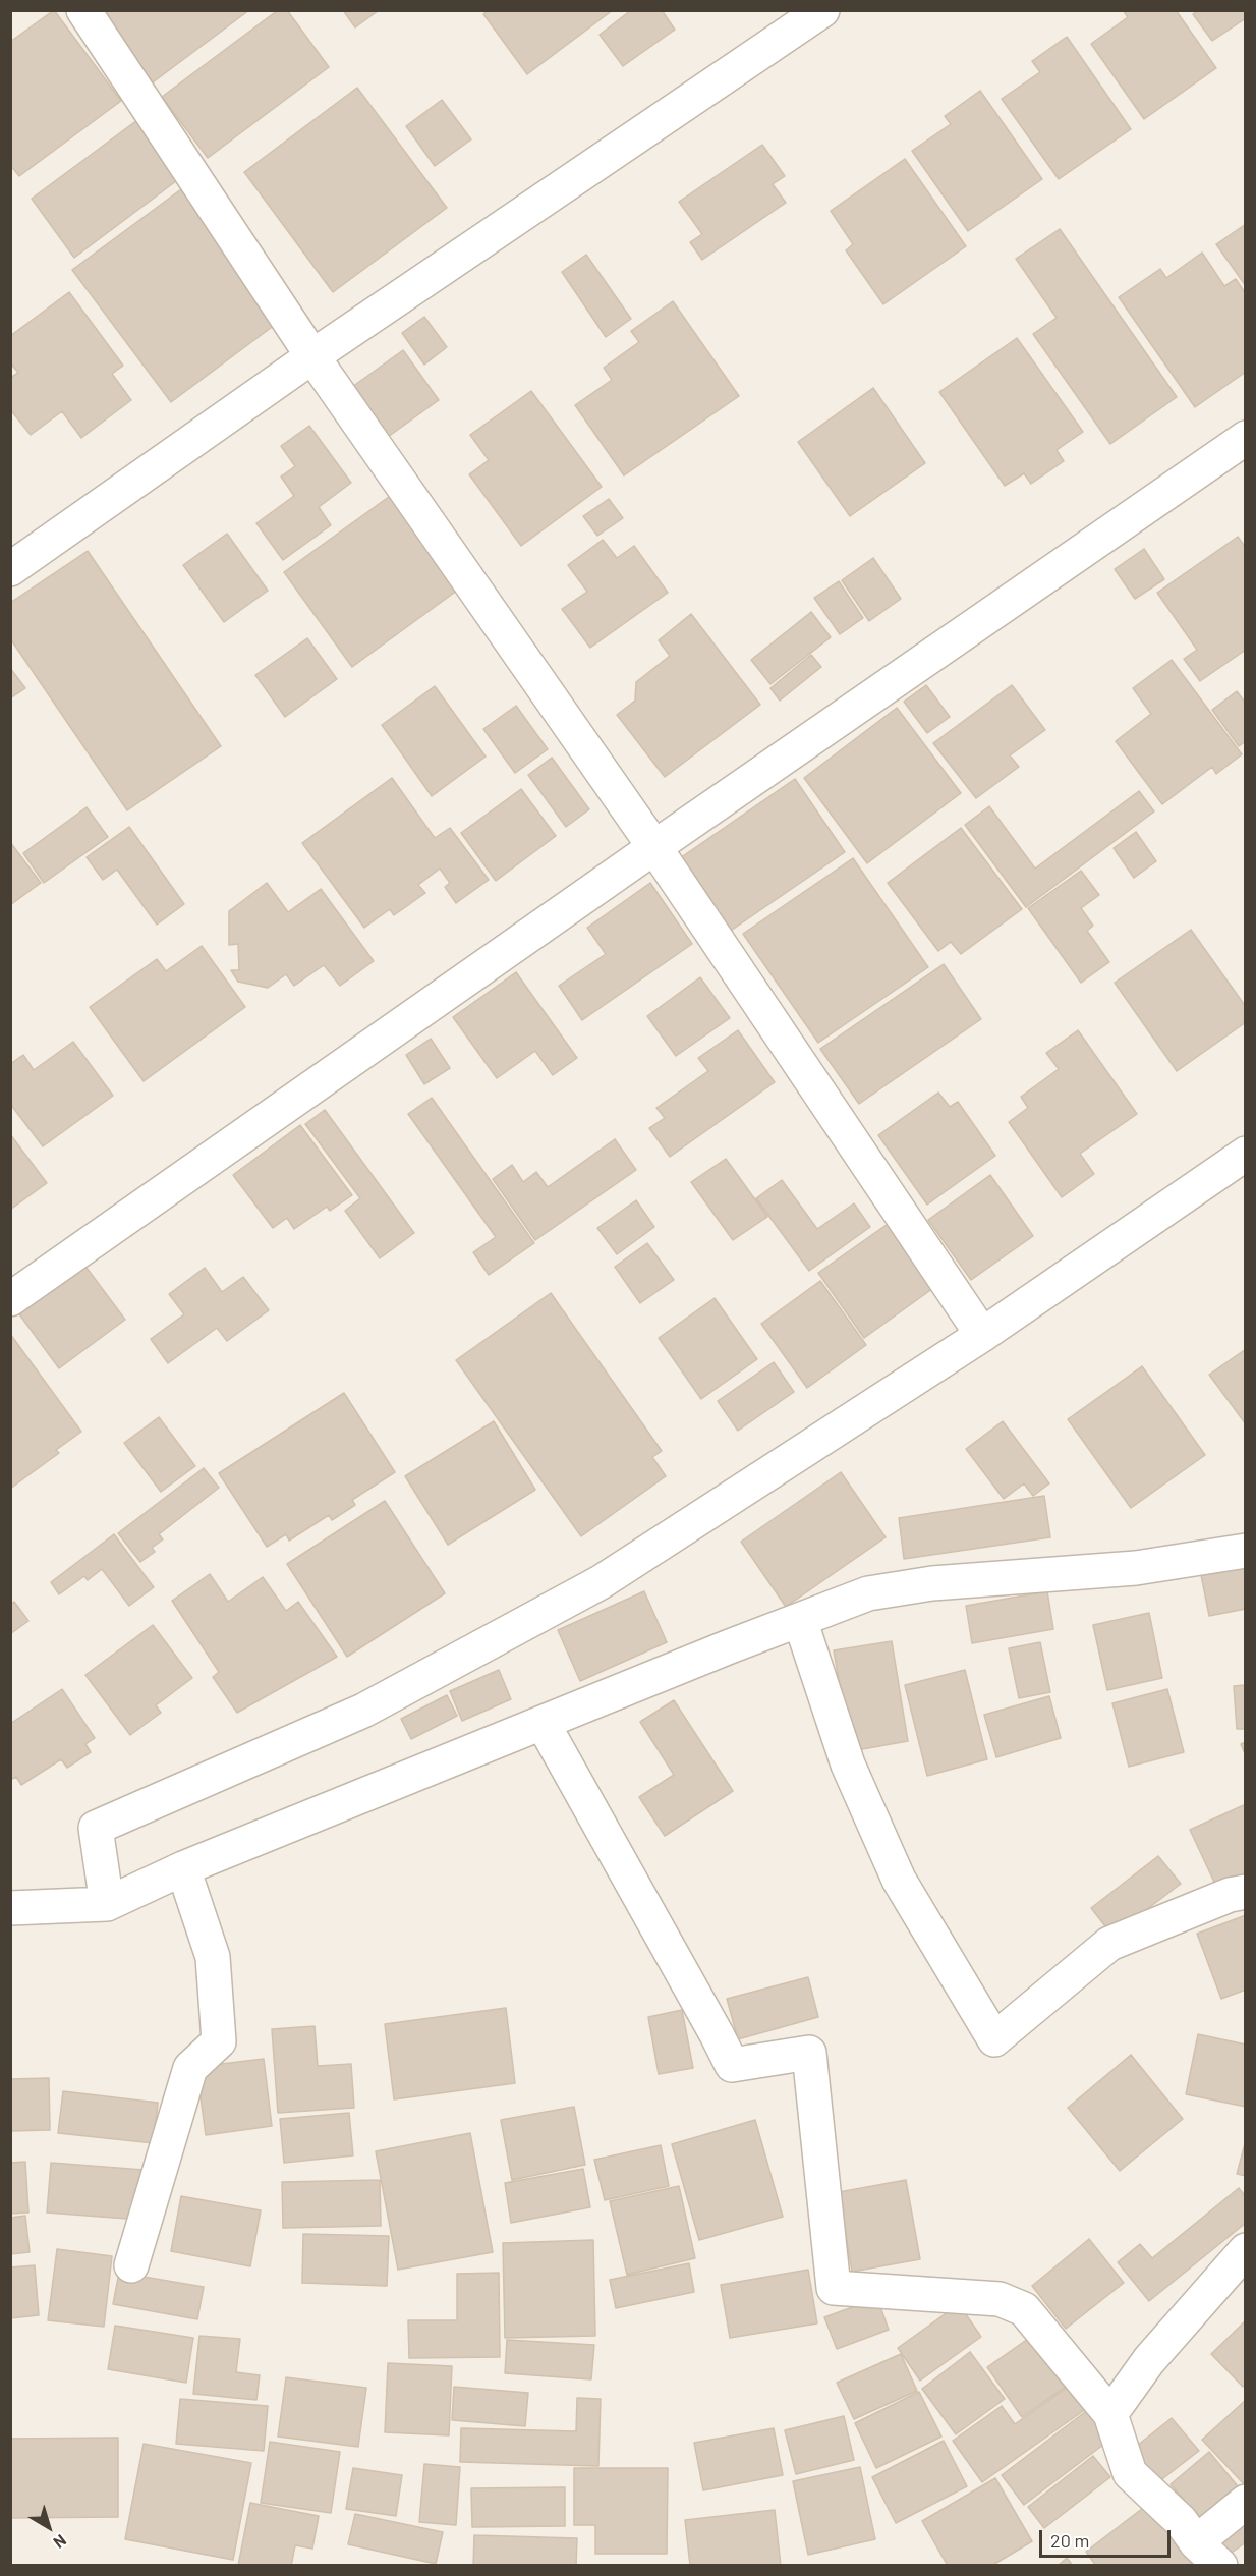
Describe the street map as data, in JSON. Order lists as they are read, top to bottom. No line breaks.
{"scale_bar":"20 m","north":"bottom right"}
